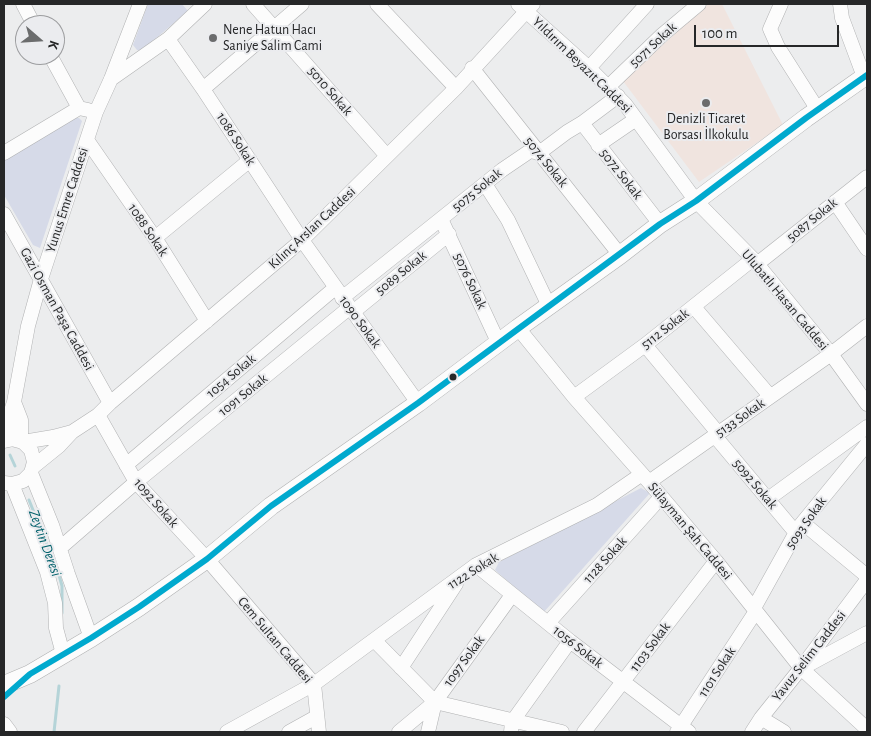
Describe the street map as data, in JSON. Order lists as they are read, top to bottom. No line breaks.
{"streets":{"street":["5071 Sokak","Yıldırım Beyazıt Caddesi","5010 Sokak","1086 Sokak","5074 Sokak","5072 Sokak","5075 Sokak","Yunus Emre Caddesi","5087 Sokak","Kılınç Arslan Caddesi","1088 Sokak","5089 Sokak","5076 Sokak","Ulubatlı Hasan Caddesi","Gazi Osman Paşa Caddesi","1090 Sokak","5112 Sokak","1054 Sokak","1091 Sokak","5133 Sokak","5092 Sokak","1092 Sokak","5093 Sokak","Sülayman Şah Caddesi","1128 Sokak","1122 Sokak","Cem Sultan Caddesi","1056 Sokak","1103 Sokak","Yavuz Selim Caddesi","1097 Sokak","1101 Sokak"]},"crossings":[["5071 Sokak","Yıldırım Beyazıt Caddesi"],["5071 Sokak","5075 Sokak"],["Yıldırım Beyazıt Caddesi","5075 Sokak"],["Yıldırım Beyazıt Caddesi","Kılınç Arslan Caddesi"],["Yıldırım Beyazıt Caddesi","Ulubatlı Hasan Caddesi"],["5010 Sokak","Kılınç Arslan Caddesi"],["1086 Sokak","Kılınç Arslan Caddesi"],["1086 Sokak","1090 Sokak"],["5074 Sokak","5075 Sokak"],["5074 Sokak","Kılınç Arslan Caddesi"],["5072 Sokak","5075 Sokak"],["5075 Sokak","5089 Sokak"],["5075 Sokak","5076 Sokak"],["5075 Sokak","1090 Sokak"],["5075 Sokak","1054 Sokak"],["5075 Sokak","1091 Sokak"],["Yunus Emre Caddesi","Kılınç Arslan Caddesi"],["Yunus Emre Caddesi","1088 Sokak"],["Yunus Emre Caddesi","Gazi Osman Paşa Caddesi"],["5087 Sokak","Ulubatlı Hasan Caddesi"],["5087 Sokak","5112 Sokak"],["Kılınç Arslan Caddesi","1088 Sokak"],["Kılınç Arslan Caddesi","Gazi Osman Paşa Caddesi"],["Kılınç Arslan Caddesi","1090 Sokak"],["Kılınç Arslan Caddesi","1092 Sokak"],["5089 Sokak","5076 Sokak"],["5089 Sokak","1090 Sokak"],["5089 Sokak","1054 Sokak"],["5089 Sokak","1091 Sokak"],["Ulubatlı Hasan Caddesi","5112 Sokak"],["Ulubatlı Hasan Caddesi","5133 Sokak"],["1090 Sokak","1054 Sokak"],["1090 Sokak","1091 Sokak"],["5112 Sokak","5092 Sokak"],["5112 Sokak","Sülayman Şah Caddesi"],["1054 Sokak","1091 Sokak"],["1054 Sokak","1092 Sokak"],["1091 Sokak","1092 Sokak"],["5133 Sokak","5092 Sokak"],["5133 Sokak","Sülayman Şah Caddesi"],["5133 Sokak","1122 Sokak"],["5092 Sokak","5093 Sokak"],["1092 Sokak","Cem Sultan Caddesi"],["5093 Sokak","Sülayman Şah Caddesi"],["5093 Sokak","1101 Sokak"],["Sülayman Şah Caddesi","1128 Sokak"],["Sülayman Şah Caddesi","1122 Sokak"],["Sülayman Şah Caddesi","1103 Sokak"],["Sülayman Şah Caddesi","Yavuz Selim Caddesi"],["Sülayman Şah Caddesi","1101 Sokak"],["1128 Sokak","1056 Sokak"],["1122 Sokak","Cem Sultan Caddesi"],["1122 Sokak","1056 Sokak"],["1056 Sokak","1103 Sokak"],["1056 Sokak","1097 Sokak"],["1056 Sokak","1101 Sokak"]],"water":["Zeytin Deresi"],"places":["Nene Hatun Hacı Saniye Salim Cami","Denizli Ticaret Borsası İlkokulu"],"scale_bar":"100 m","north":"right"}
